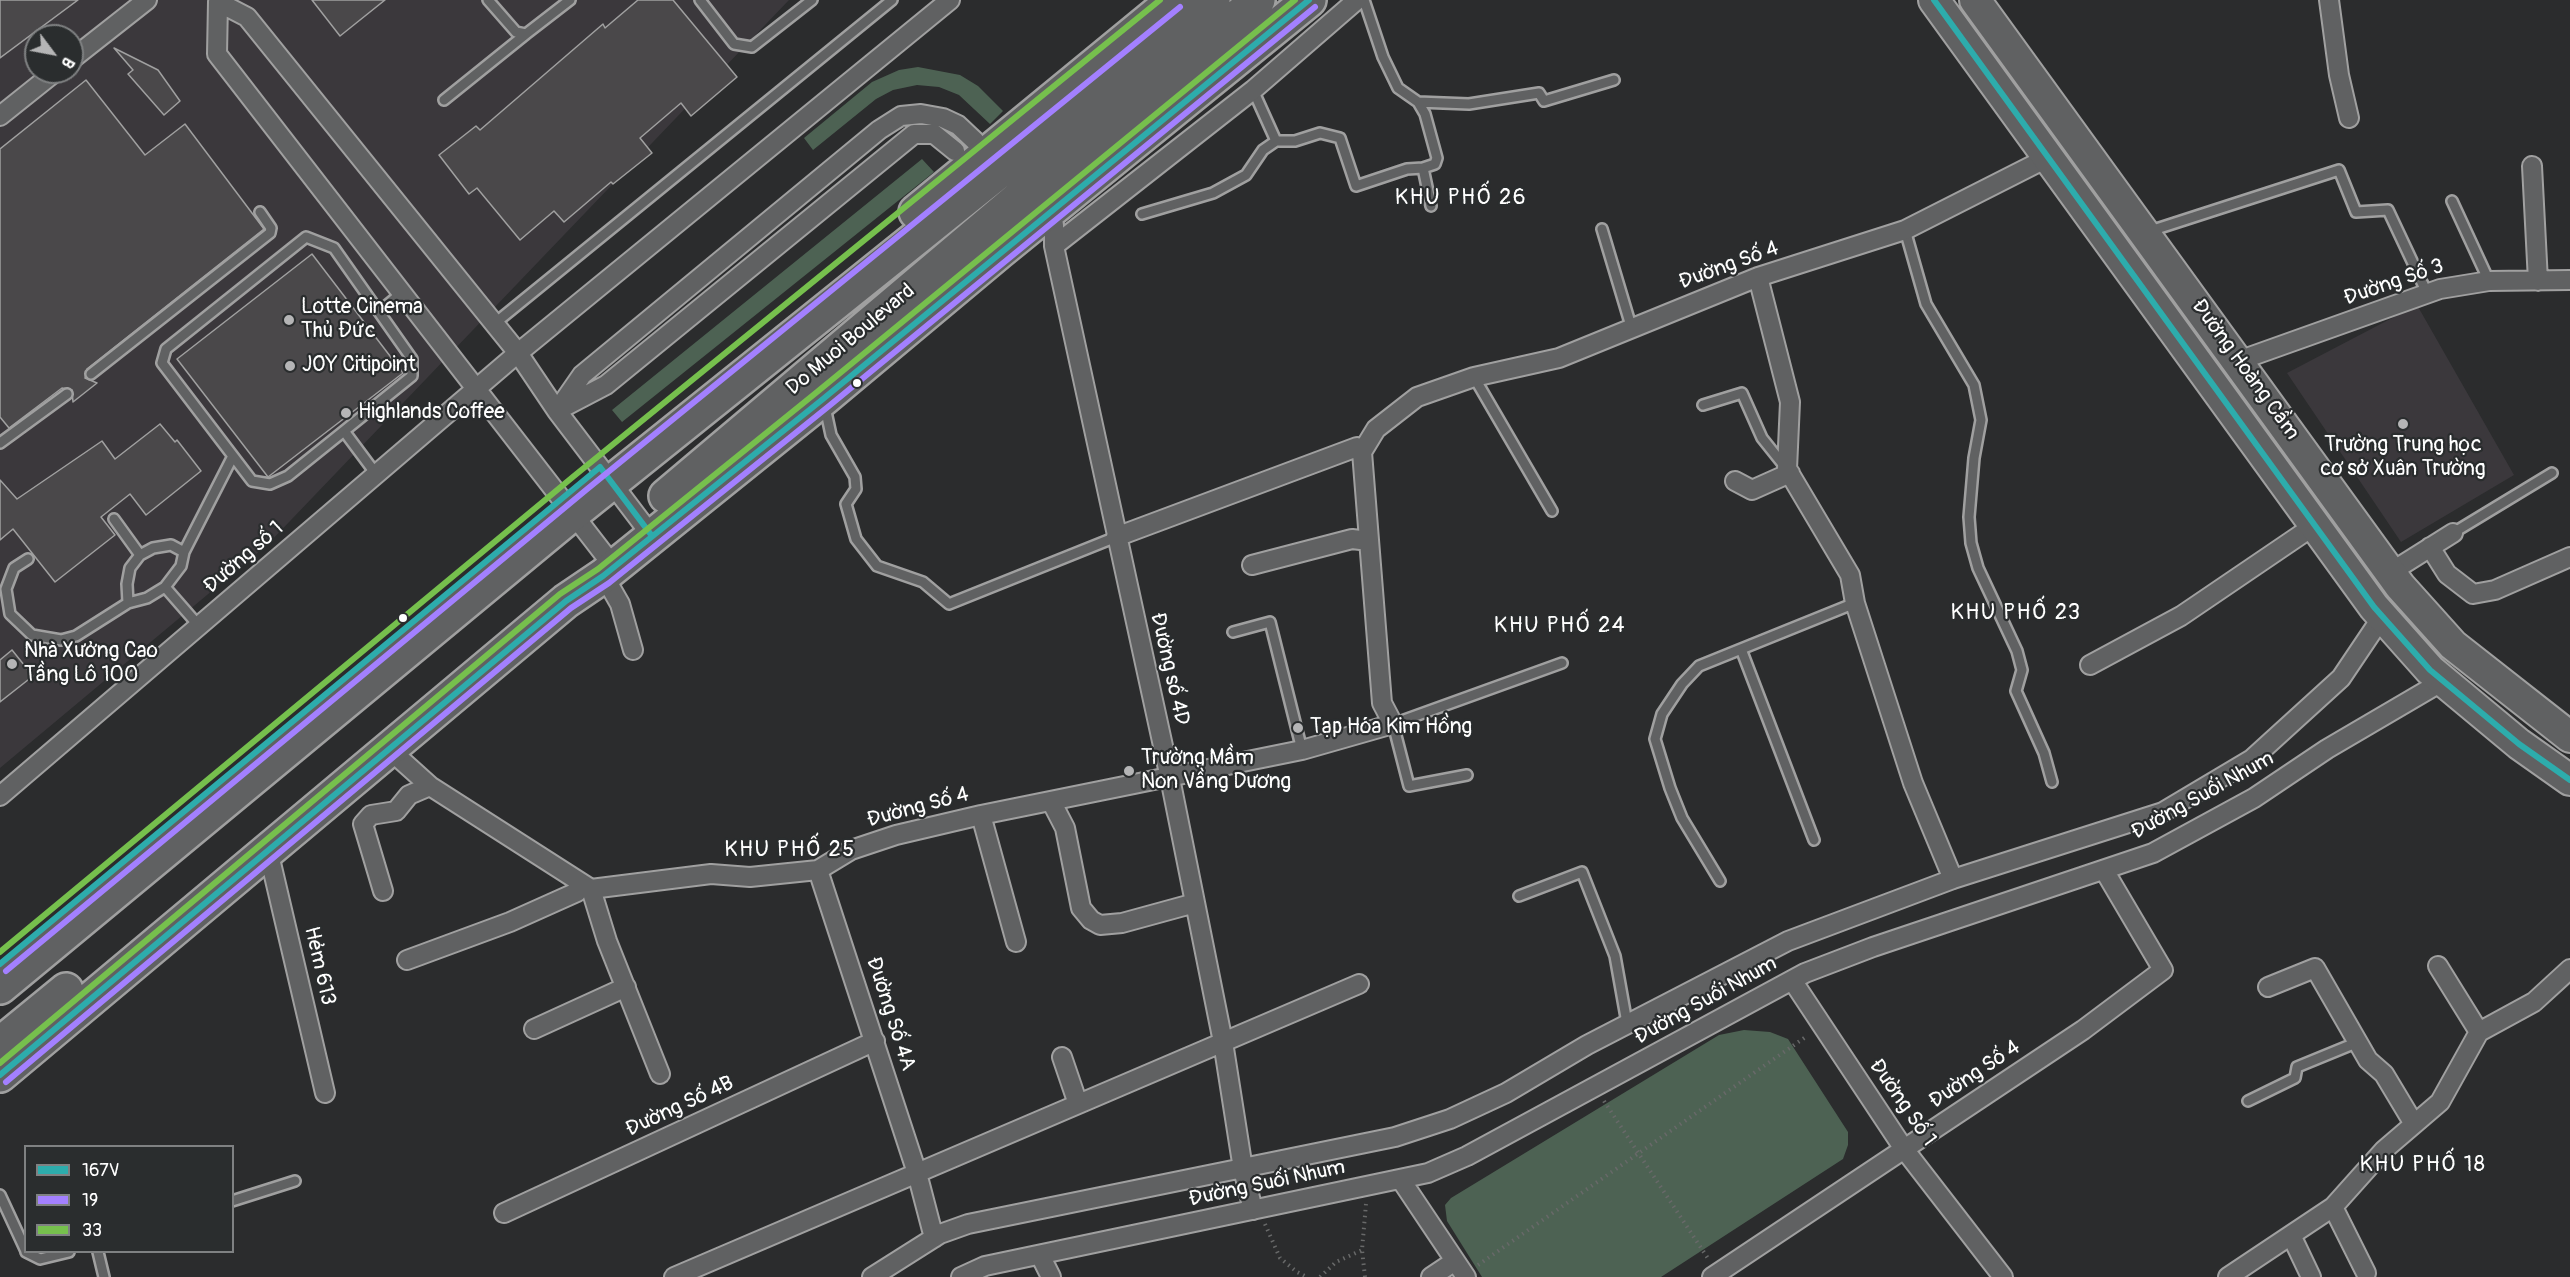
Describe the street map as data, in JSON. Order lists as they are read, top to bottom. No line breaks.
{"streets":{"highway":["Do Muoi Boulevard"],"main road":["Đường Hoàng Cầm"],"street":["Đường Số 4","Đường Số 3","Đường số 1","Đường số 4D","Đường Suối Nhum","Hẻm 613","Đường Số 4A","Đường Số 1","Đường Số 4B"]},"crossings":[["Đường Số 4","Đường Hoàng Cầm"],["Đường Số 4","Đường số 4D"],["Đường Số 4","Đường Suối Nhum"],["Đường Số 4","Đường Số 4A"],["Đường Số 4","Đường Số 1"],["Đường Số 3","Đường Hoàng Cầm"],["Do Muoi Boulevard","Hẻm 613"],["Đường Hoàng Cầm","Đường Suối Nhum"],["Đường số 4D","Đường Suối Nhum"],["Đường Suối Nhum","Đường Số 4A"],["Đường Suối Nhum","Đường Số 1"],["Đường Số 4A","Đường Số 4B"]],"districts":["KHU PHỐ 26","KHU PHỐ 23","KHU PHỐ 24","KHU PHỐ 25","KHU PHỐ 18"],"places":["Lotte Cinema Thủ Đức","JOY Citipoint","Highlands Coffee","Trường Trung học cơ sở Xuân Trường","Nhà Xưởng Cao Tầng Lô 100","Tạp Hóa Kim Hồng","Trường Mầm Non Vầng Dương"],"lines":["transit line 167V","transit line 33","transit line 19"],"legend":["167V","19","33"],"north":"bottom right"}
